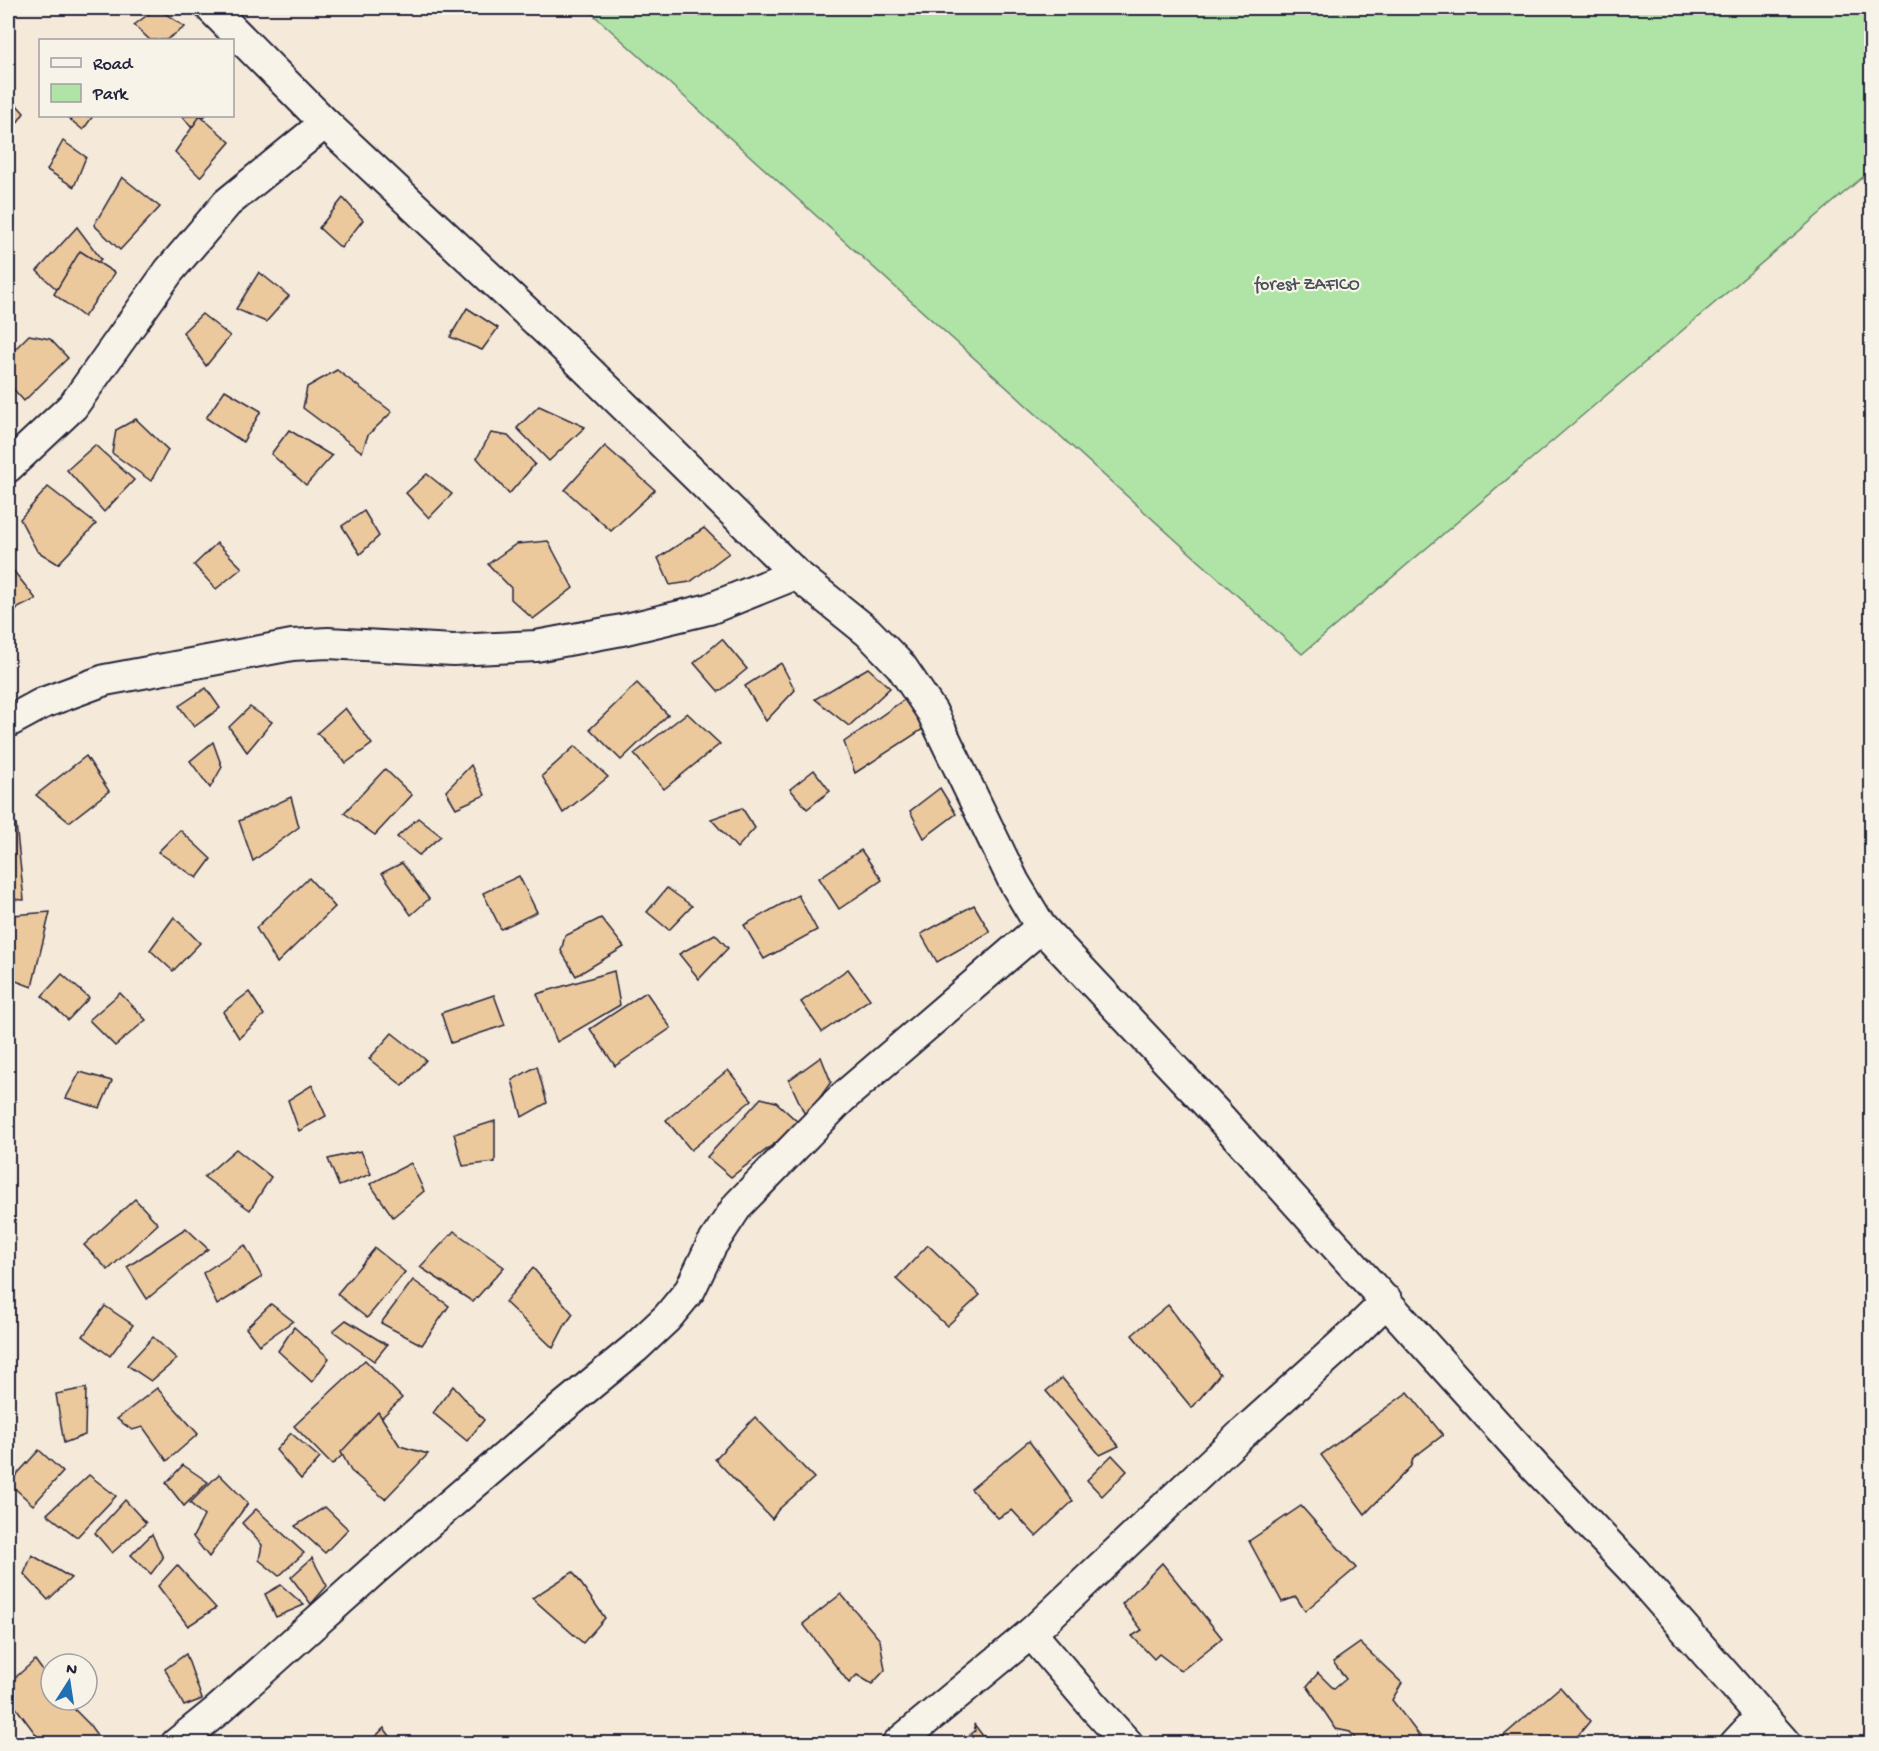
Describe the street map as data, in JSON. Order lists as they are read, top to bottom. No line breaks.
{"parks":["forest ZAFICO"],"legend":["Road","Park"],"north":"top"}
